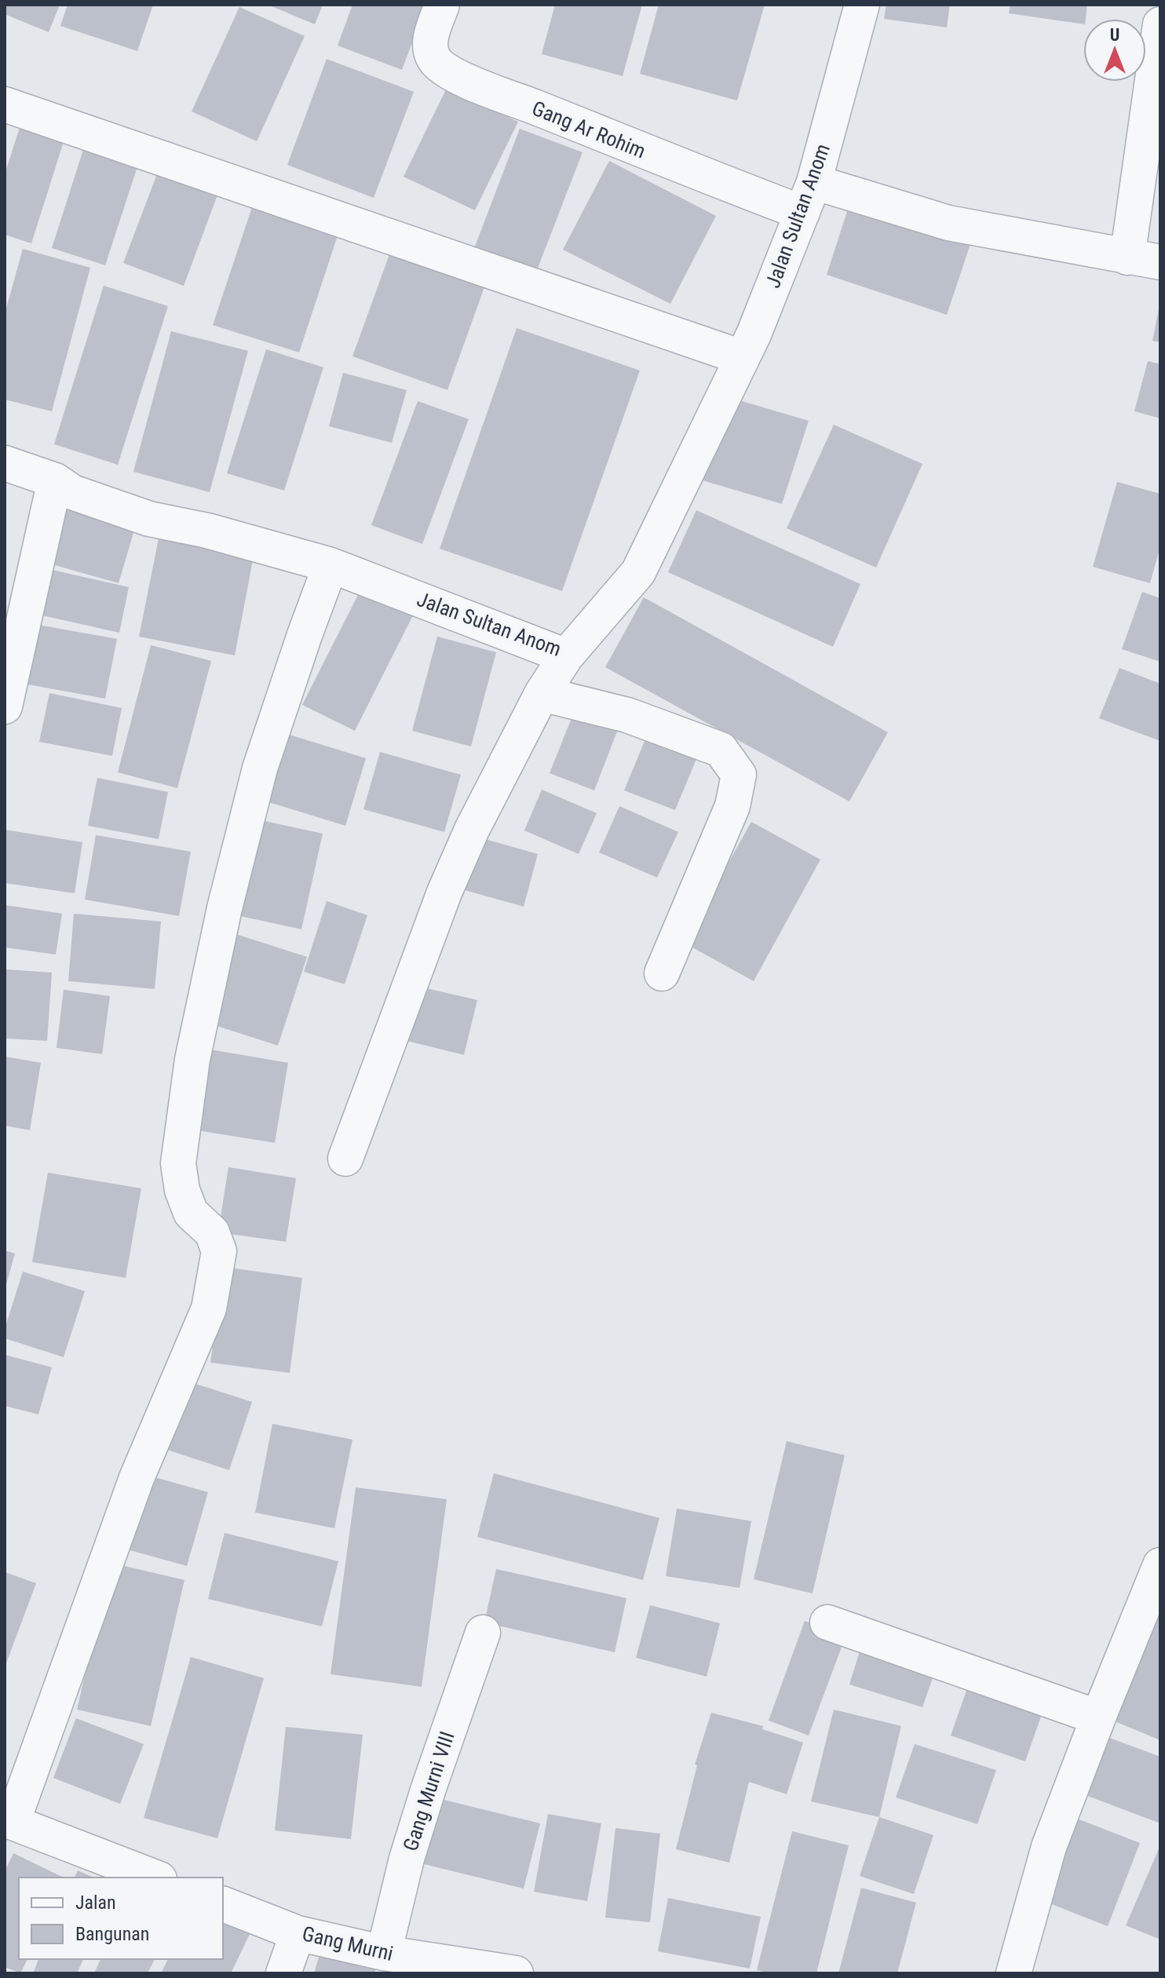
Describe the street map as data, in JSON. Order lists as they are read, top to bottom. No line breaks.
{"streets":{"street":["Gang Ar Rohim","Jalan Sultan Anom","Gang Murni VIII","Gang Murni"]},"crossings":[["Gang Ar Rohim","Jalan Sultan Anom"],["Gang Murni VIII","Gang Murni"]],"legend":["Jalan","Bangunan"],"north":"top"}
